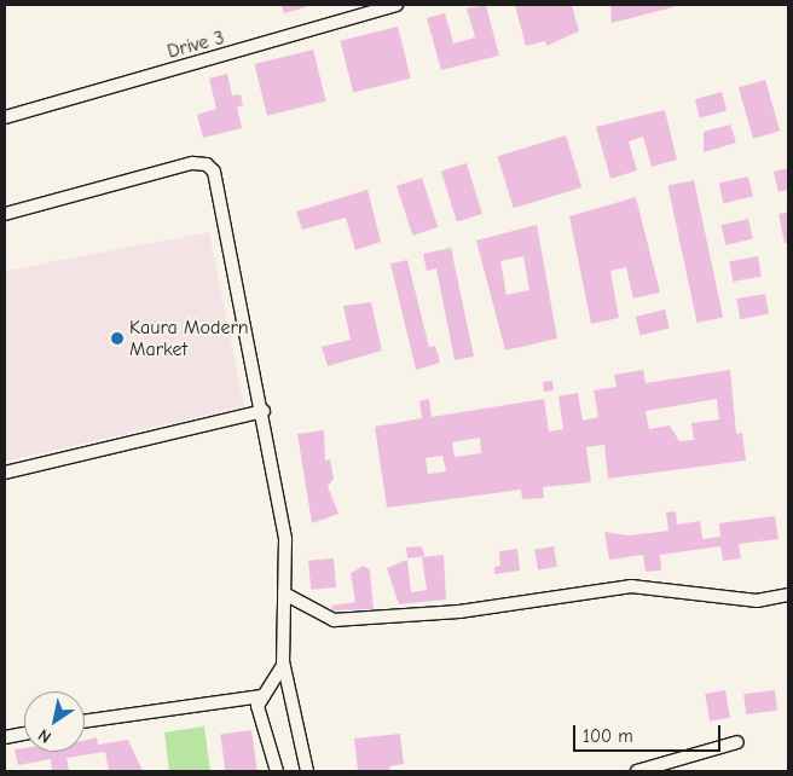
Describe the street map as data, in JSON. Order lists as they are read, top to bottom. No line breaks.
{"streets":{"street":["Drive 3"]},"places":["Kaura Modern Market"],"scale_bar":"100 m","north":"bottom left"}
